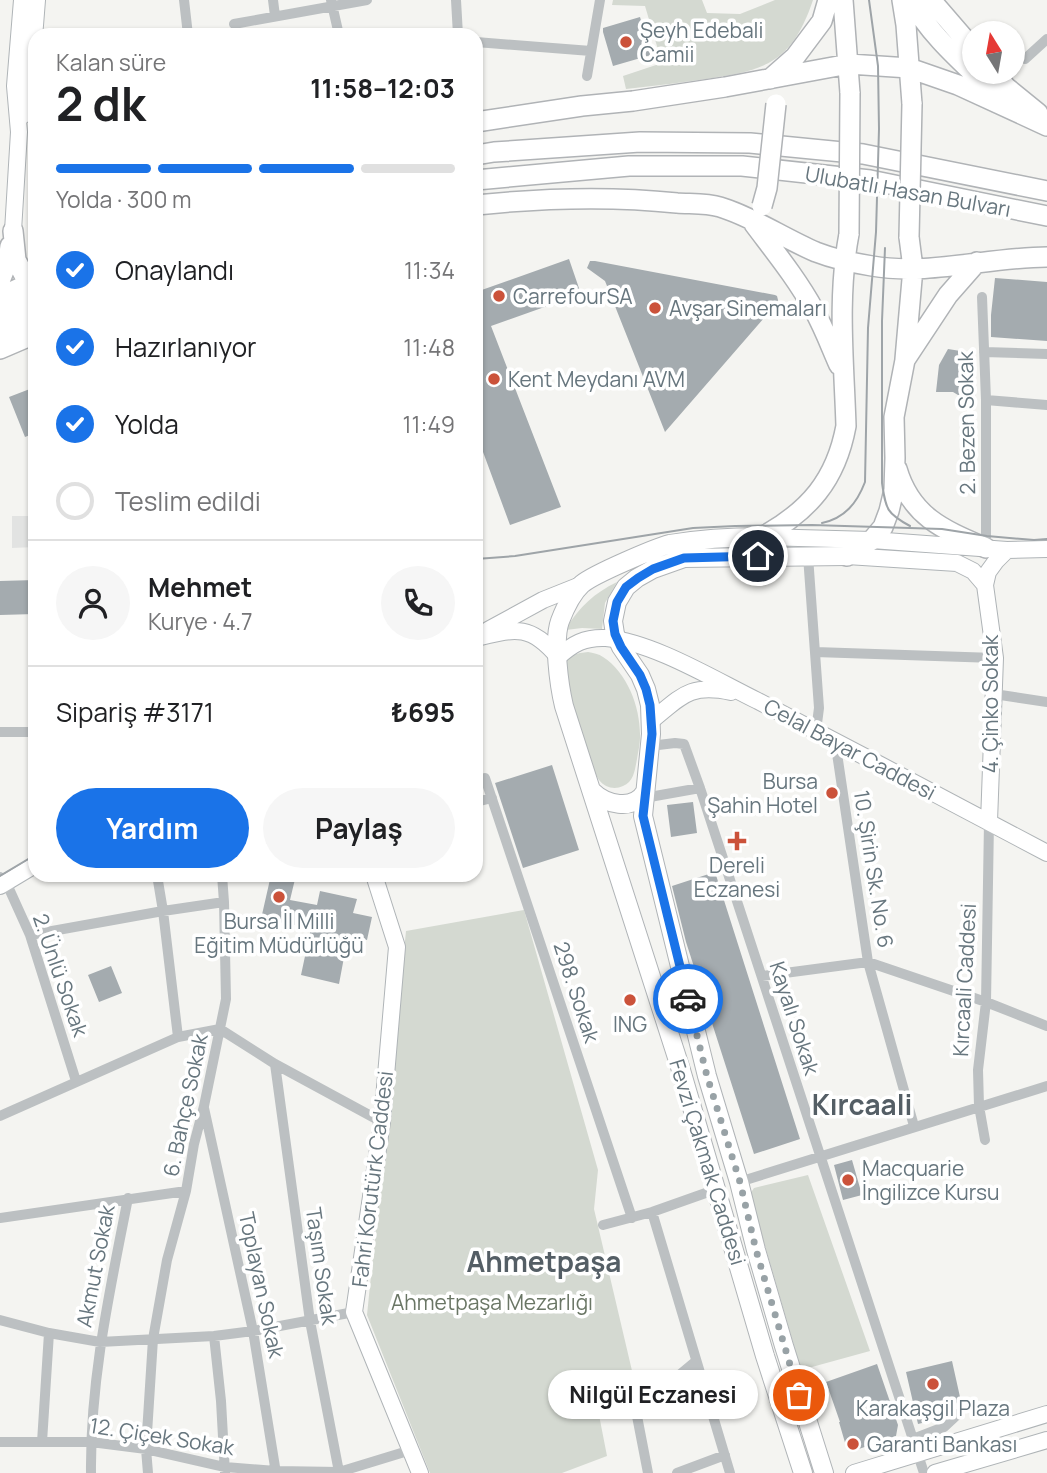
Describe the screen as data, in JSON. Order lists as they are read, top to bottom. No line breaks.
{"streets":{"highway":["Ulubatlı Hasan Bulvarı"],"main road":["4. Çinko Sokak","Celal Bayar Caddesi","Fevzi Çakmak Caddesi","Fahri Korutürk Caddesi"],"street":["2. Bezen Sokak","10. Şirin Sk. No. 6","2. Ünlü Sokak","Kırcaali Caddesi","298. Sokak","Kayalı Sokak","6. Bahçe Sokak","Akmut Sokak","Taşım Sokak","Toplayan Sokak","12. Çiçek Sokak"]},"crossings":[["4. Çinko Sokak","Celal Bayar Caddesi"],["4. Çinko Sokak","Kırcaali Caddesi"],["Celal Bayar Caddesi","10. Şirin Sk. No. 6"],["Celal Bayar Caddesi","Kırcaali Caddesi"],["Celal Bayar Caddesi","Fevzi Çakmak Caddesi"],["6. Bahçe Sokak","Toplayan Sokak"],["6. Bahçe Sokak","12. Çiçek Sokak"],["Fahri Korutürk Caddesi","12. Çiçek Sokak"],["Akmut Sokak","12. Çiçek Sokak"],["Taşım Sokak","12. Çiçek Sokak"],["Toplayan Sokak","12. Çiçek Sokak"]],"districts":["Kırcaali","Ahmetpaşa"],"parks":["Ahmetpaşa Mezarlığı"],"places":{"other":["Şeyh Edebali Camii","CarrefourSA","Avşar Sinemaları","Kent Meydanı AVM","Bursa Şahin Hotel","Bursa İl Milli Eğitim Müdürlüğü","ING","Macquarie İngilizce Kursu","Karakaşgil Plaza","Nilgül Eczanesi","Garanti Bankası"],"health":["Dereli Eczanesi"]},"north":"top","page":{"heading":["2 dk","Kalan süre","11:58–12:03"],"panel":["Mehmet","Kurye · 4.7","Sipariş #3171","₺695"],"bar":"Yolda · 300 m","list":[["Onaylandı","11:34"],["Hazırlanıyor","11:48"],["Yolda","11:49"],"Teslim edildi"],"buttons":["Yardım","Paylaş"],"bubble":"Nilgül Eczanesi"}}
